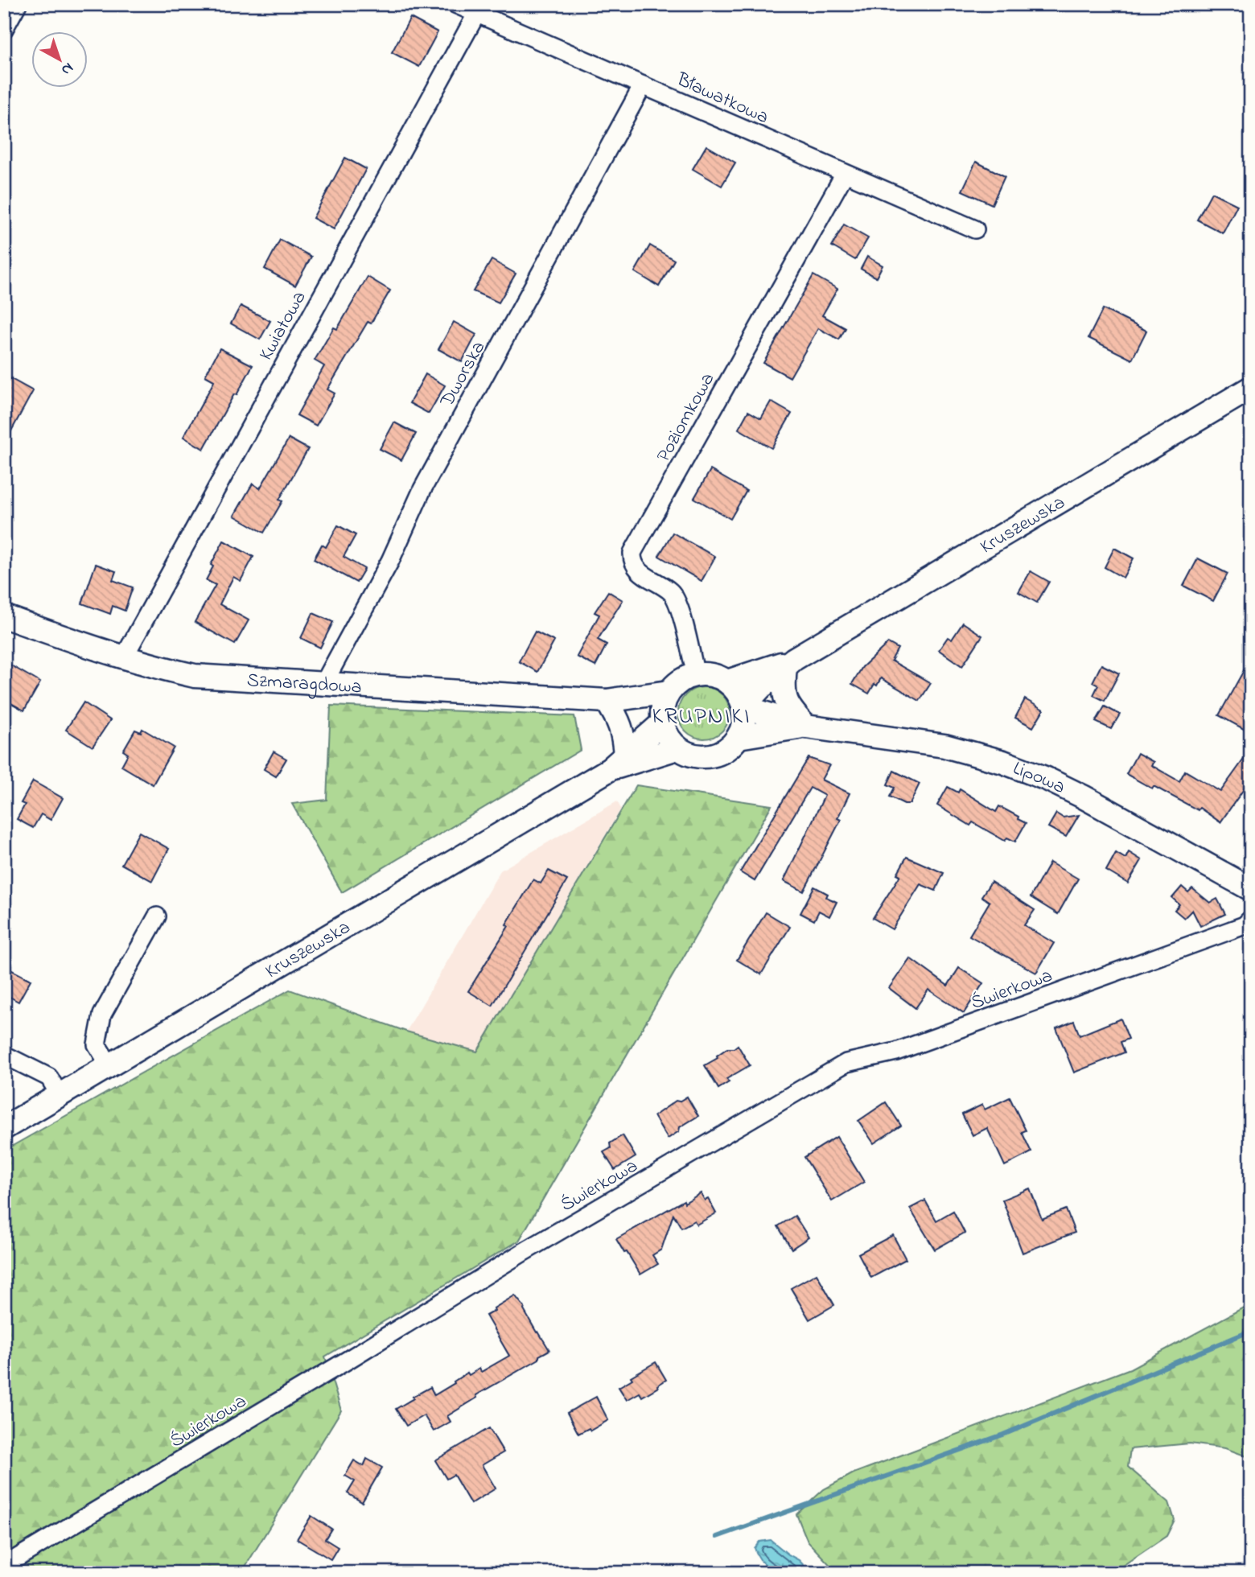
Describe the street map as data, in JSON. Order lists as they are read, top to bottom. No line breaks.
{"streets":{"street":["Bławatkowa","Kwiatowa","Dworska","Poziomkowa","Kruszewska","Szmaragdowa","Lipowa","Świerkowa"]},"crossings":[["Bławatkowa","Kwiatowa"],["Bławatkowa","Dworska"],["Bławatkowa","Poziomkowa"],["Kwiatowa","Szmaragdowa"],["Dworska","Szmaragdowa"],["Poziomkowa","Kruszewska"],["Poziomkowa","Szmaragdowa"],["Poziomkowa","Lipowa"],["Kruszewska","Szmaragdowa"],["Kruszewska","Lipowa"],["Szmaragdowa","Lipowa"]],"districts":["KRUPNIKI"],"north":"bottom right"}
